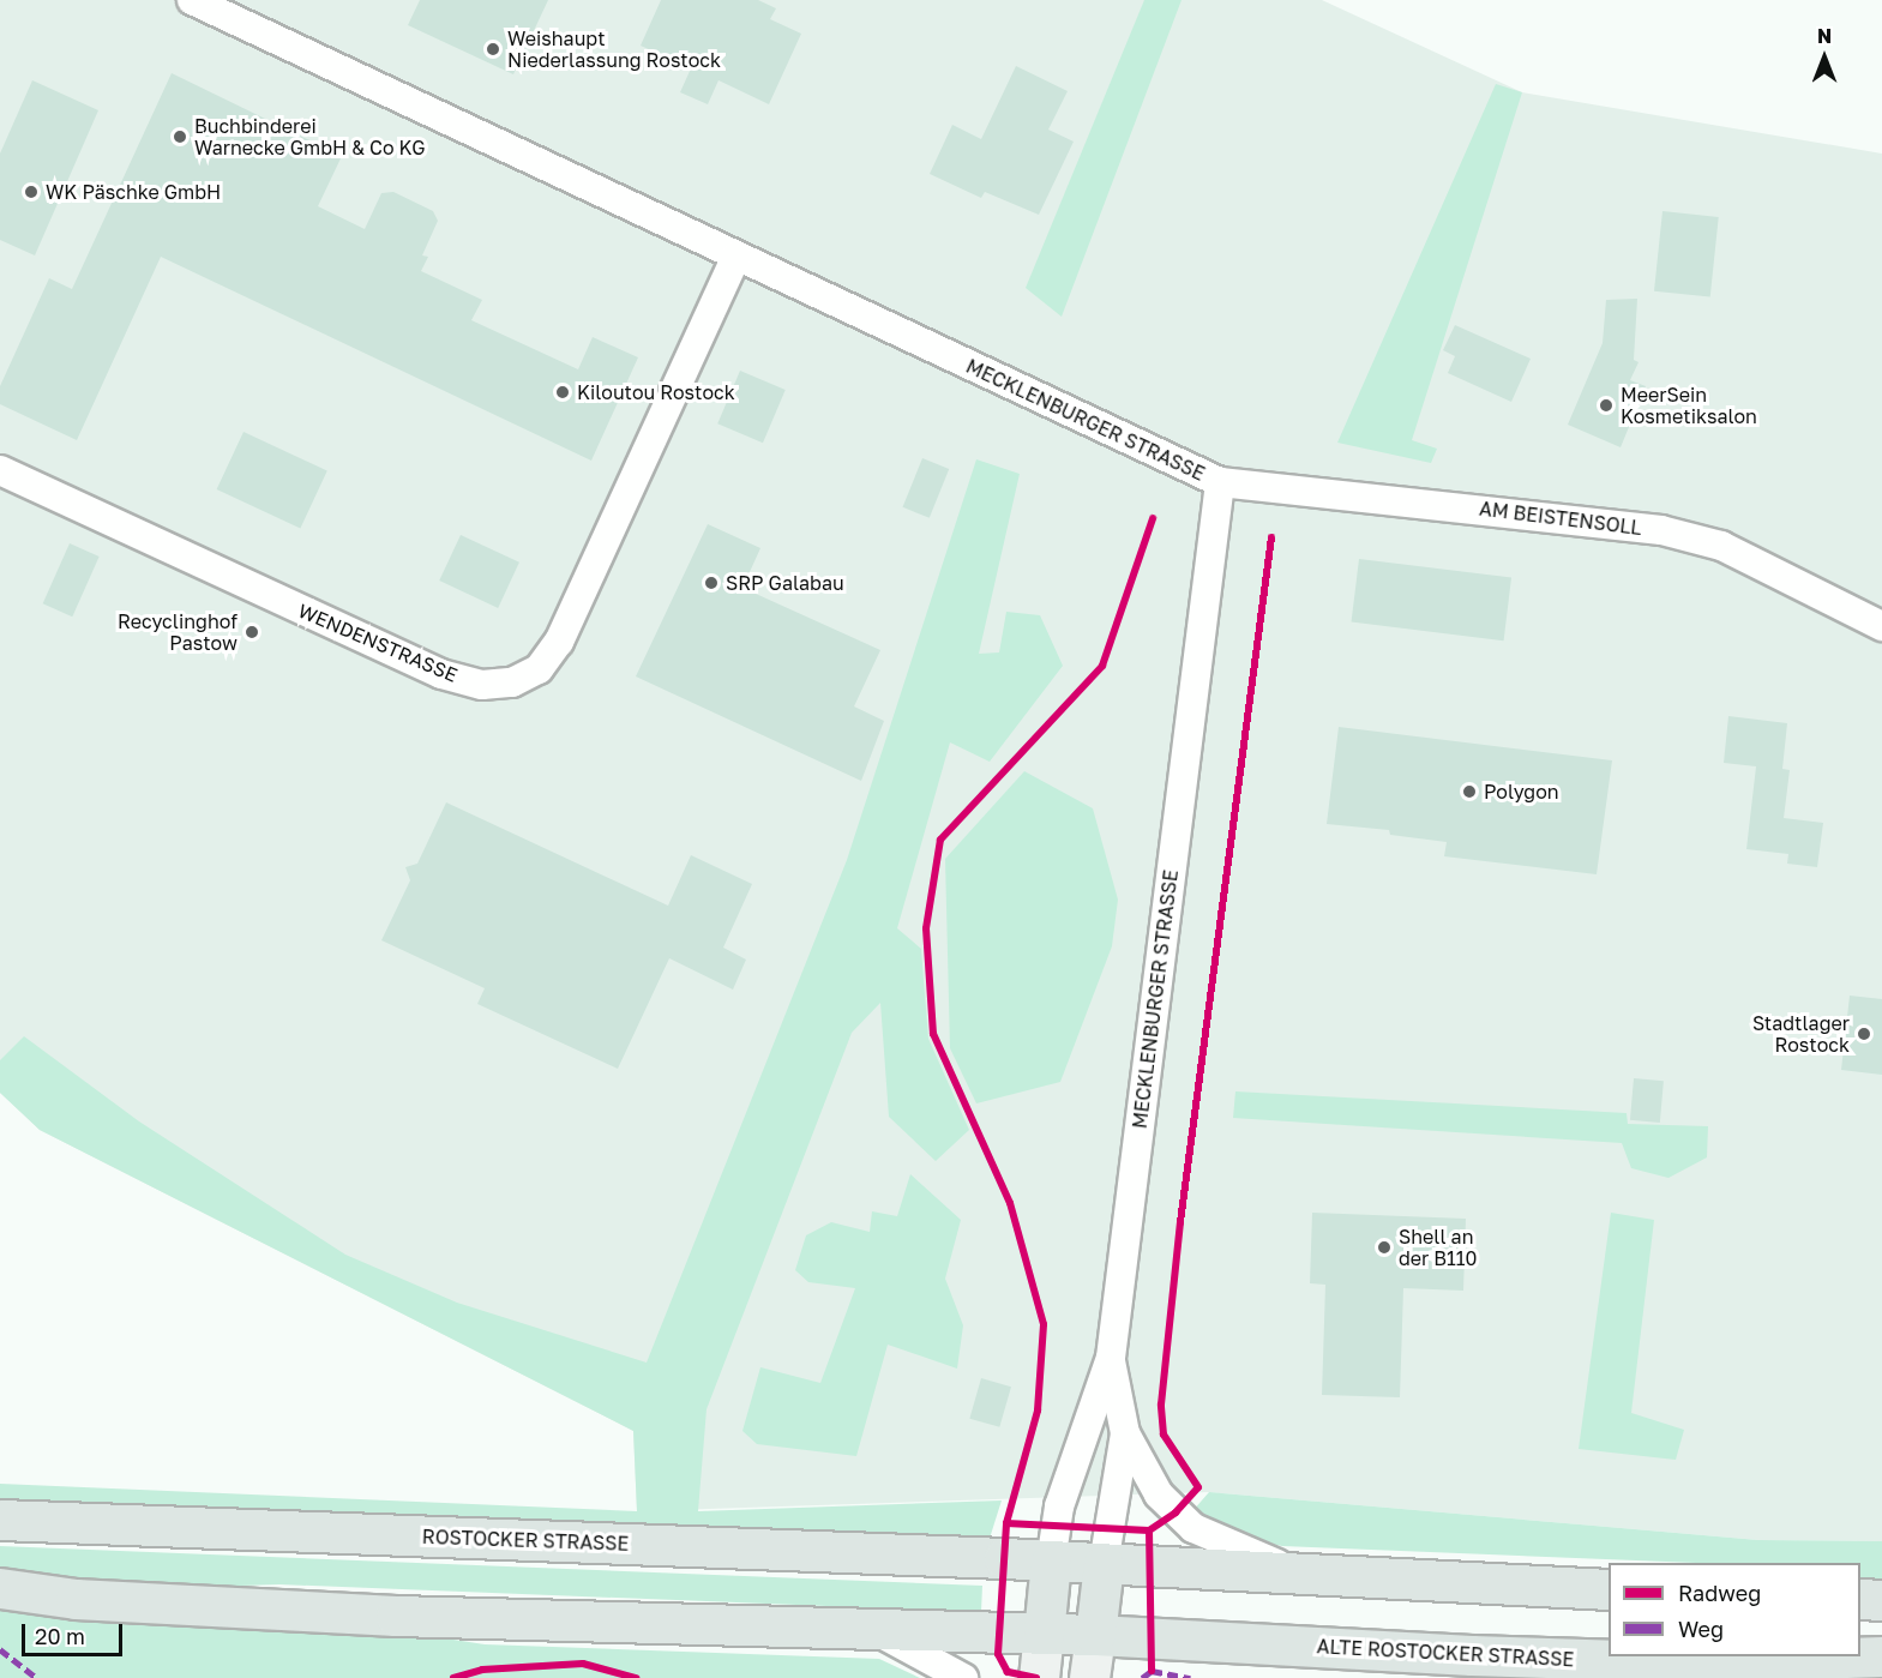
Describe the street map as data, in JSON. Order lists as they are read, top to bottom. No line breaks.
{"streets":{"main road":["ROSTOCKER STRASSE","ALTE ROSTOCKER STRASSE"],"street":["MECKLENBURGER STRASSE","AM BEISTENSOLL","WENDENSTRASSE"]},"crossings":[["MECKLENBURGER STRASSE","AM BEISTENSOLL"],["MECKLENBURGER STRASSE","WENDENSTRASSE"],["MECKLENBURGER STRASSE","ROSTOCKER STRASSE"]],"places":["Weishaupt Niederlassung Rostock","Buchbinderei Warnecke GmbH & Co KG","WK Päschke GmbH","Kiloutou Rostock","MeerSein Kosmetiksalon","SRP Galabau","Recyclinghof Pastow","Polygon","Stadtlager Rostock","Shell an der B110"],"legend":["Radweg","Weg"],"scale_bar":"20 m","north":"top"}
